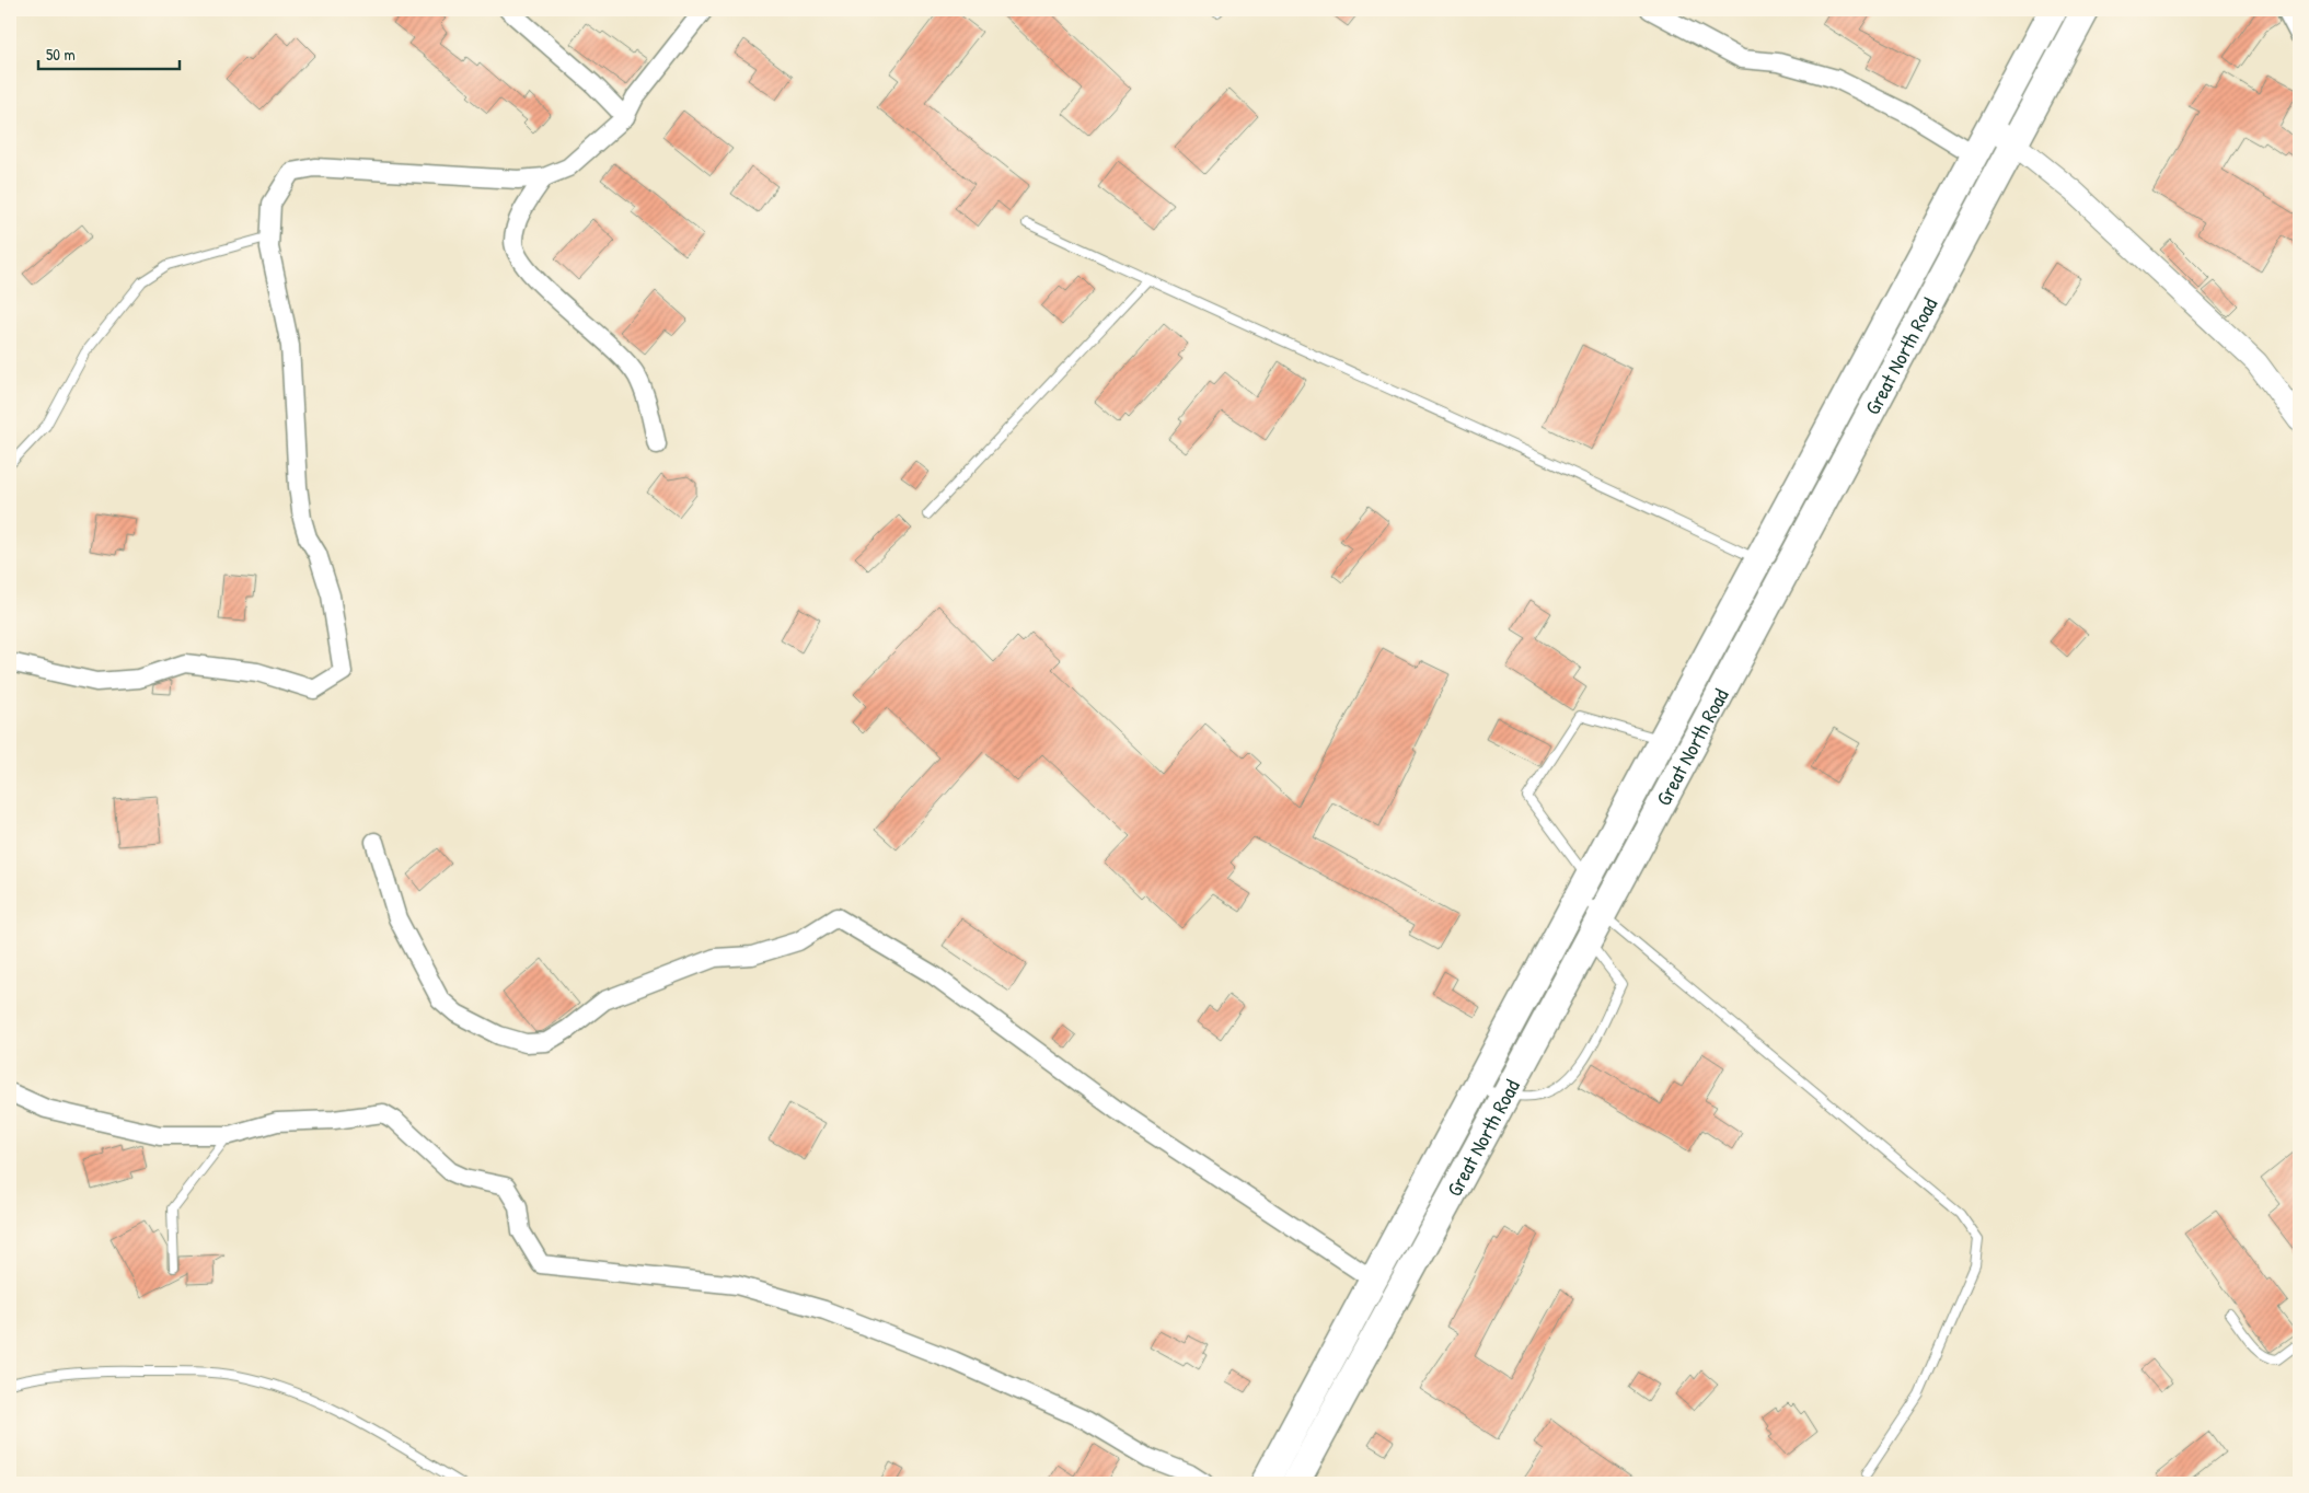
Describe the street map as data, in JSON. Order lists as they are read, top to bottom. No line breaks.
{"streets":{"main road":["Great North Road"]},"scale_bar":"50 m"}
